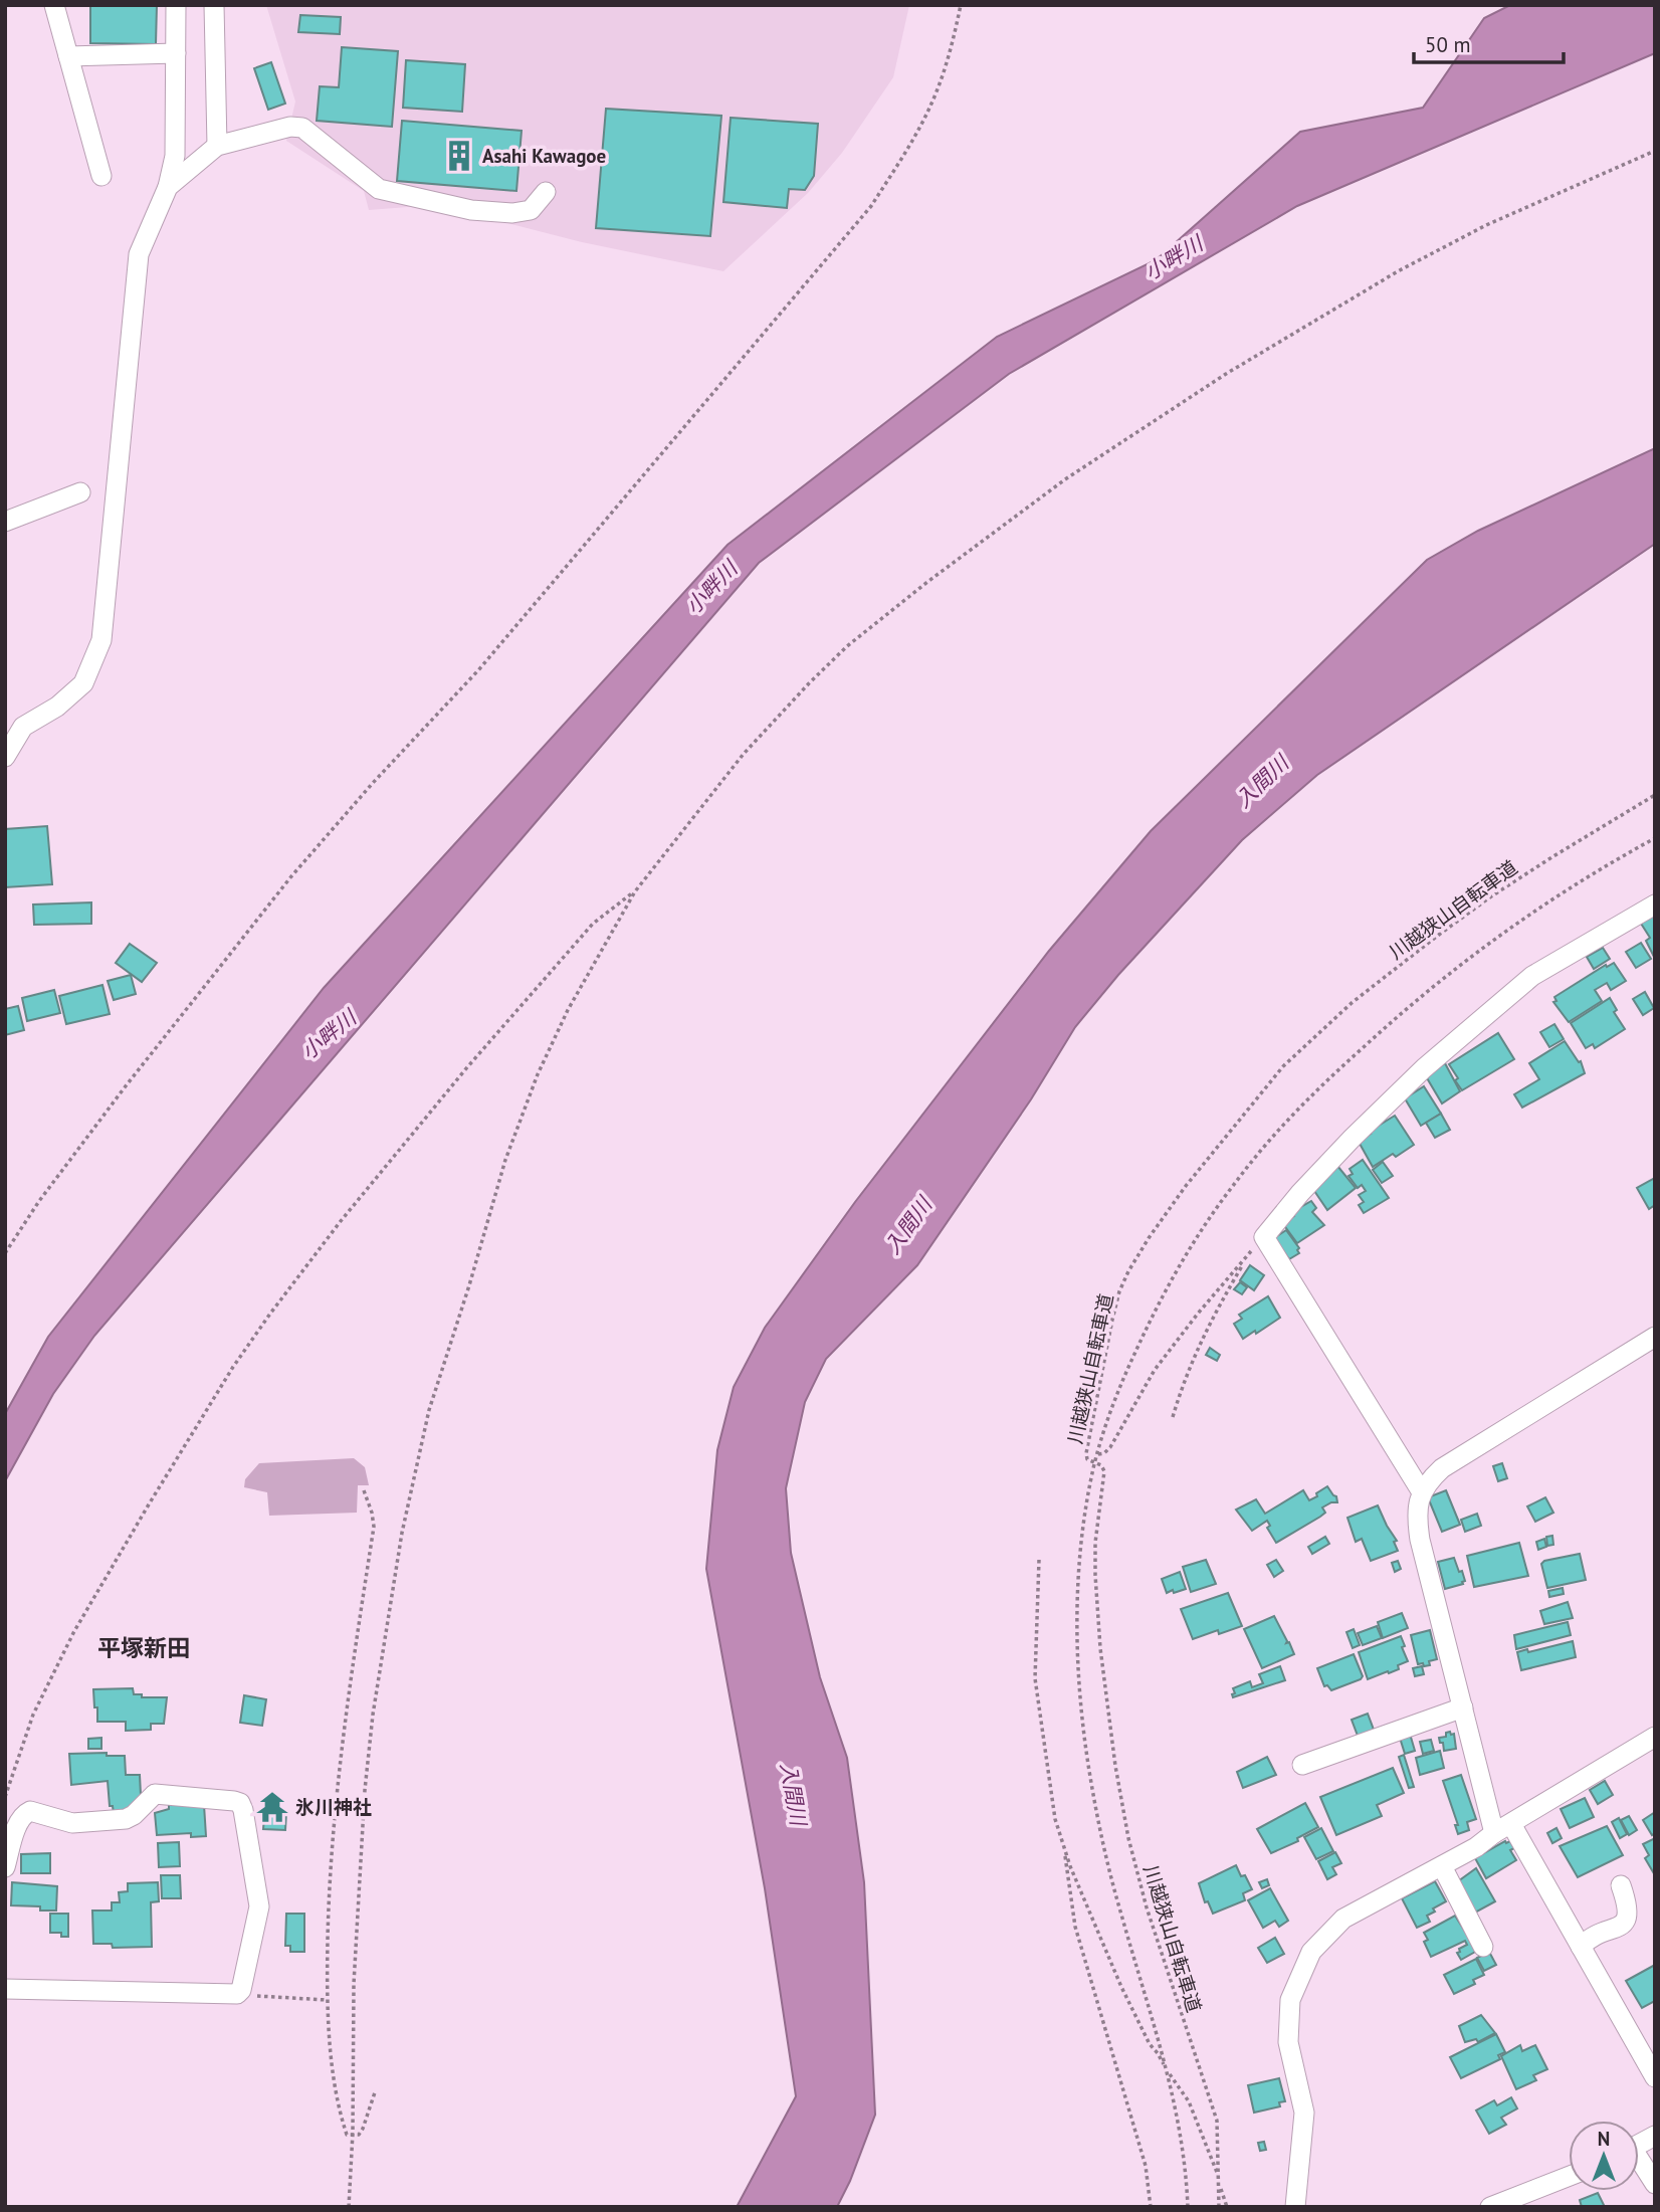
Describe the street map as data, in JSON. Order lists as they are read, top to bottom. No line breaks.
{"streets":{"path":["川越狭山自転車道"]},"districts":["平塚新田"],"water":["小畔川","入間川"],"places":{"building":["Asahi Kawagoe"],"temple":["氷川神社"]},"scale_bar":"50 m","north":"top"}
